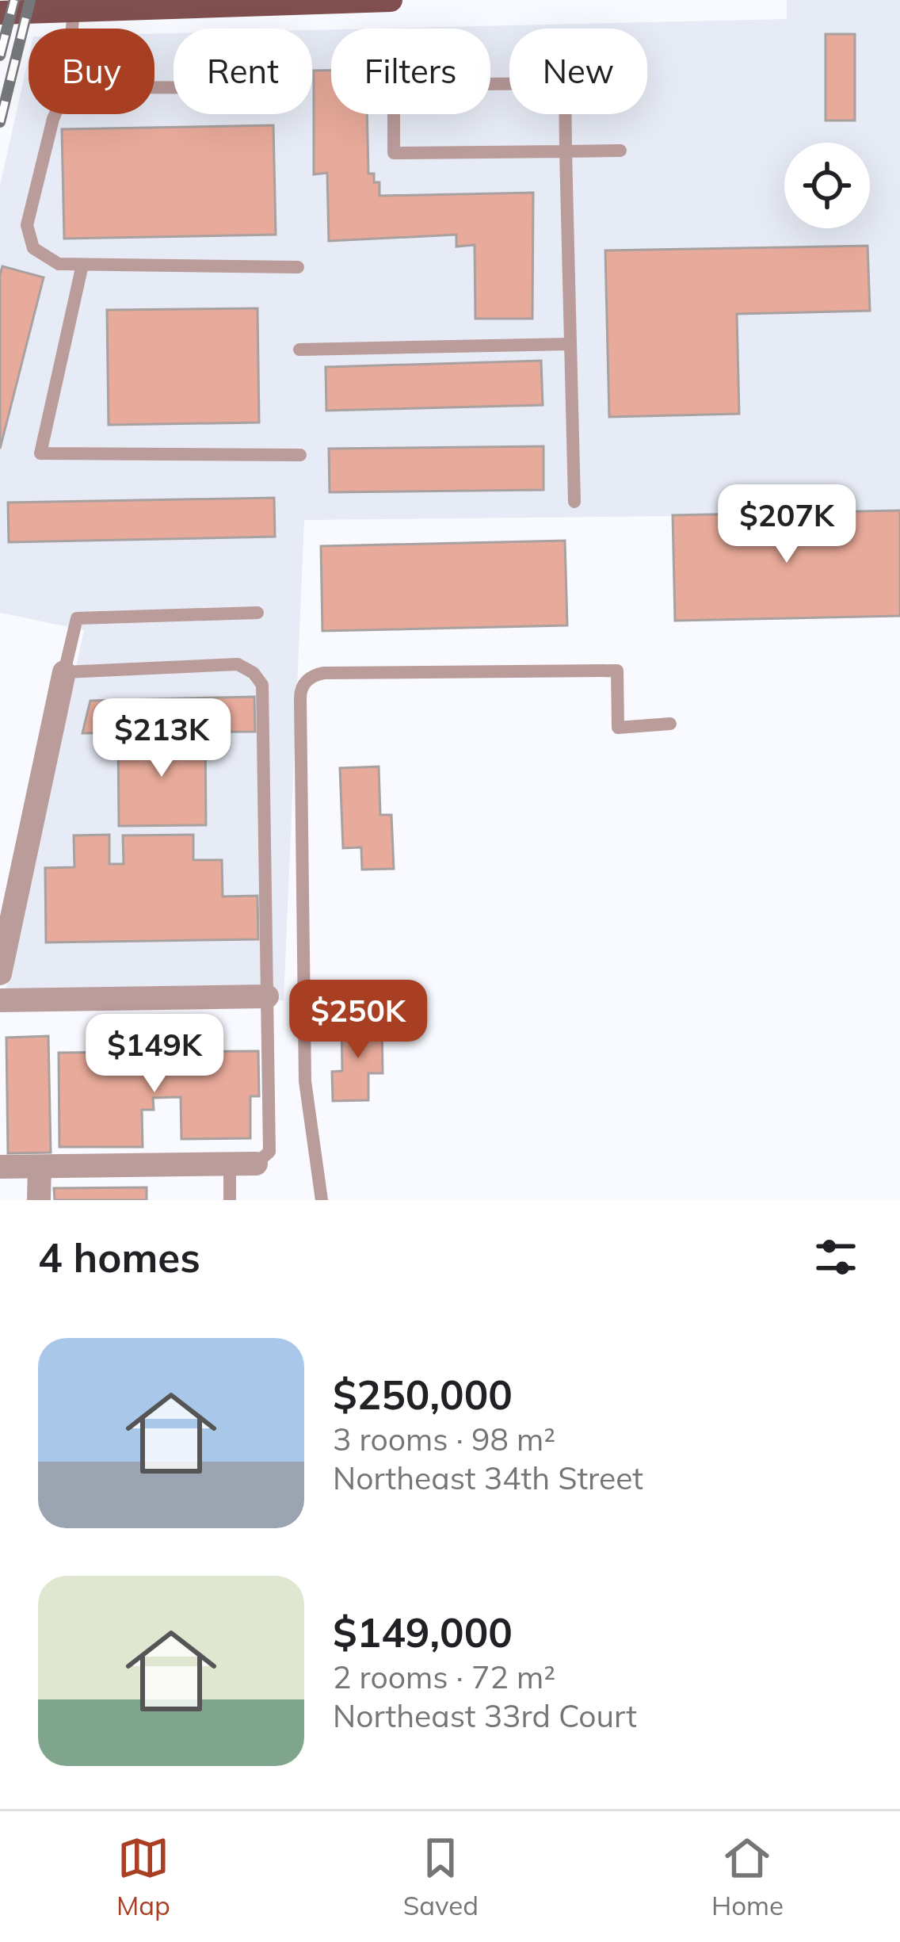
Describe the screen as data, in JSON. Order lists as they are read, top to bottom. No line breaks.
{"page":{"chip":["Buy","Rent","Filters","New"],"price":["$207K","$213K","$250K","$149K"],"heading":"4 homes","list":[{"name":"$250,000","note":"3 rooms · 98 m² · Northeast 34th Street"},{"name":"$149,000","note":"2 rooms · 72 m² · Northeast 33rd Court"}],"tabs":["Map","Saved","Home"]}}
